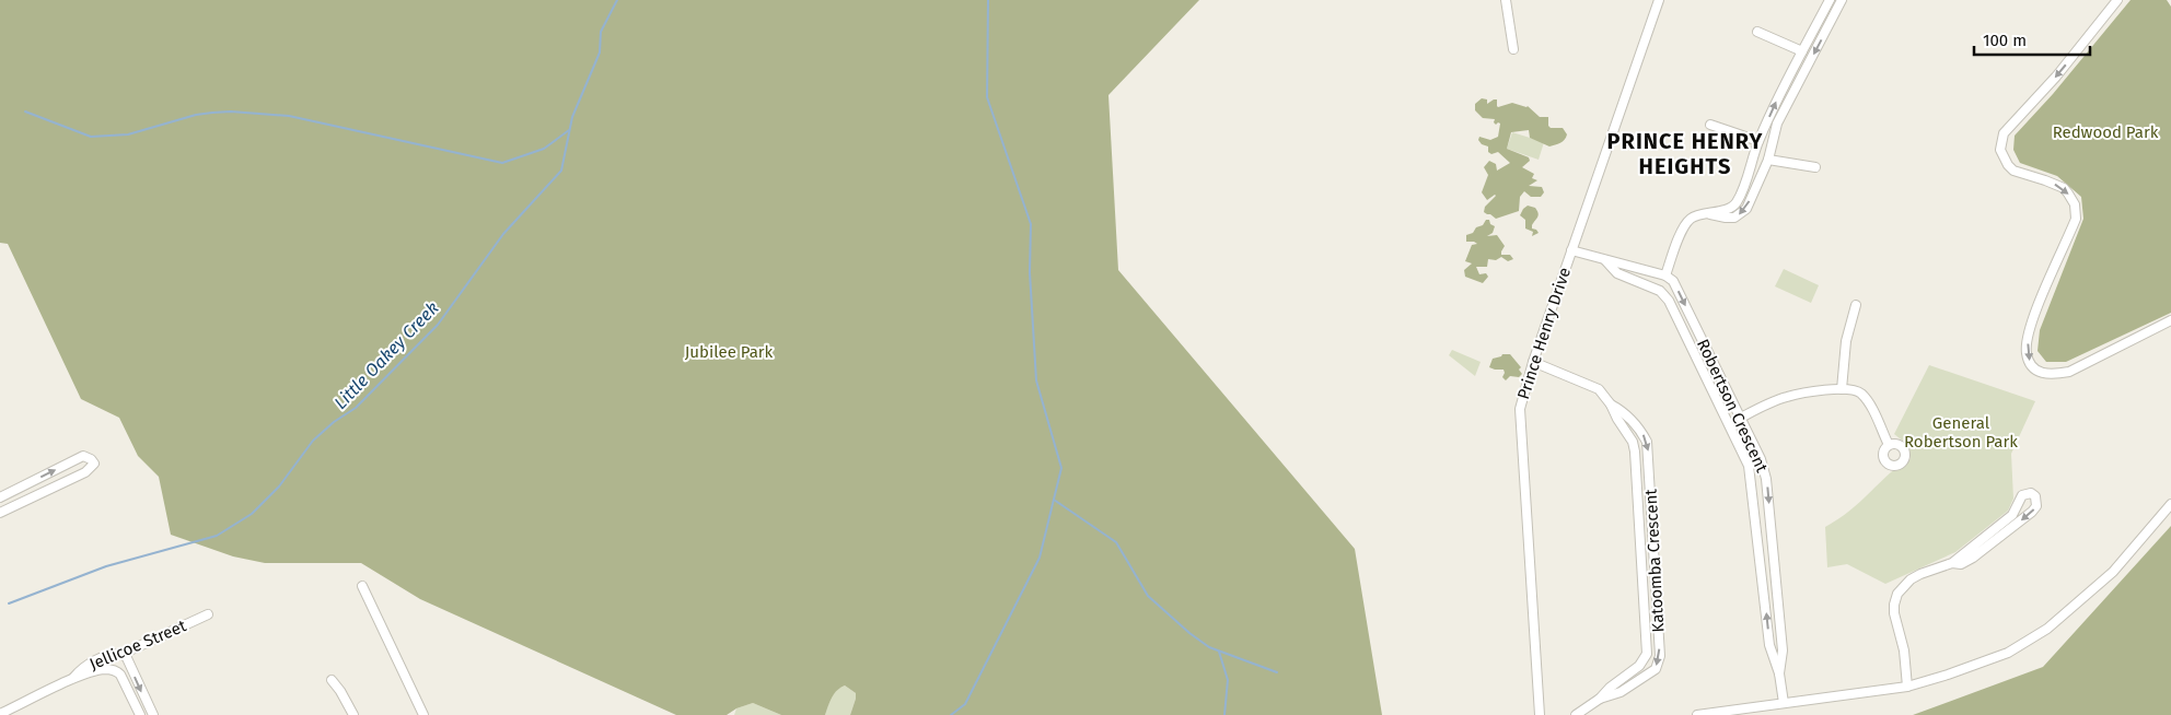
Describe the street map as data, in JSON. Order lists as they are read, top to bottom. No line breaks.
{"streets":{"street":["Prince Henry Drive","Robertson Crescent","Katoomba Crescent","Jellicoe Street"]},"crossings":[["Prince Henry Drive","Robertson Crescent"],["Prince Henry Drive","Katoomba Crescent"]],"districts":["PRINCE HENRY HEIGHTS"],"water":["Little Oakey Creek"],"parks":["Redwood Park","Jubilee Park","General Robertson Park"],"scale_bar":"100 m"}
